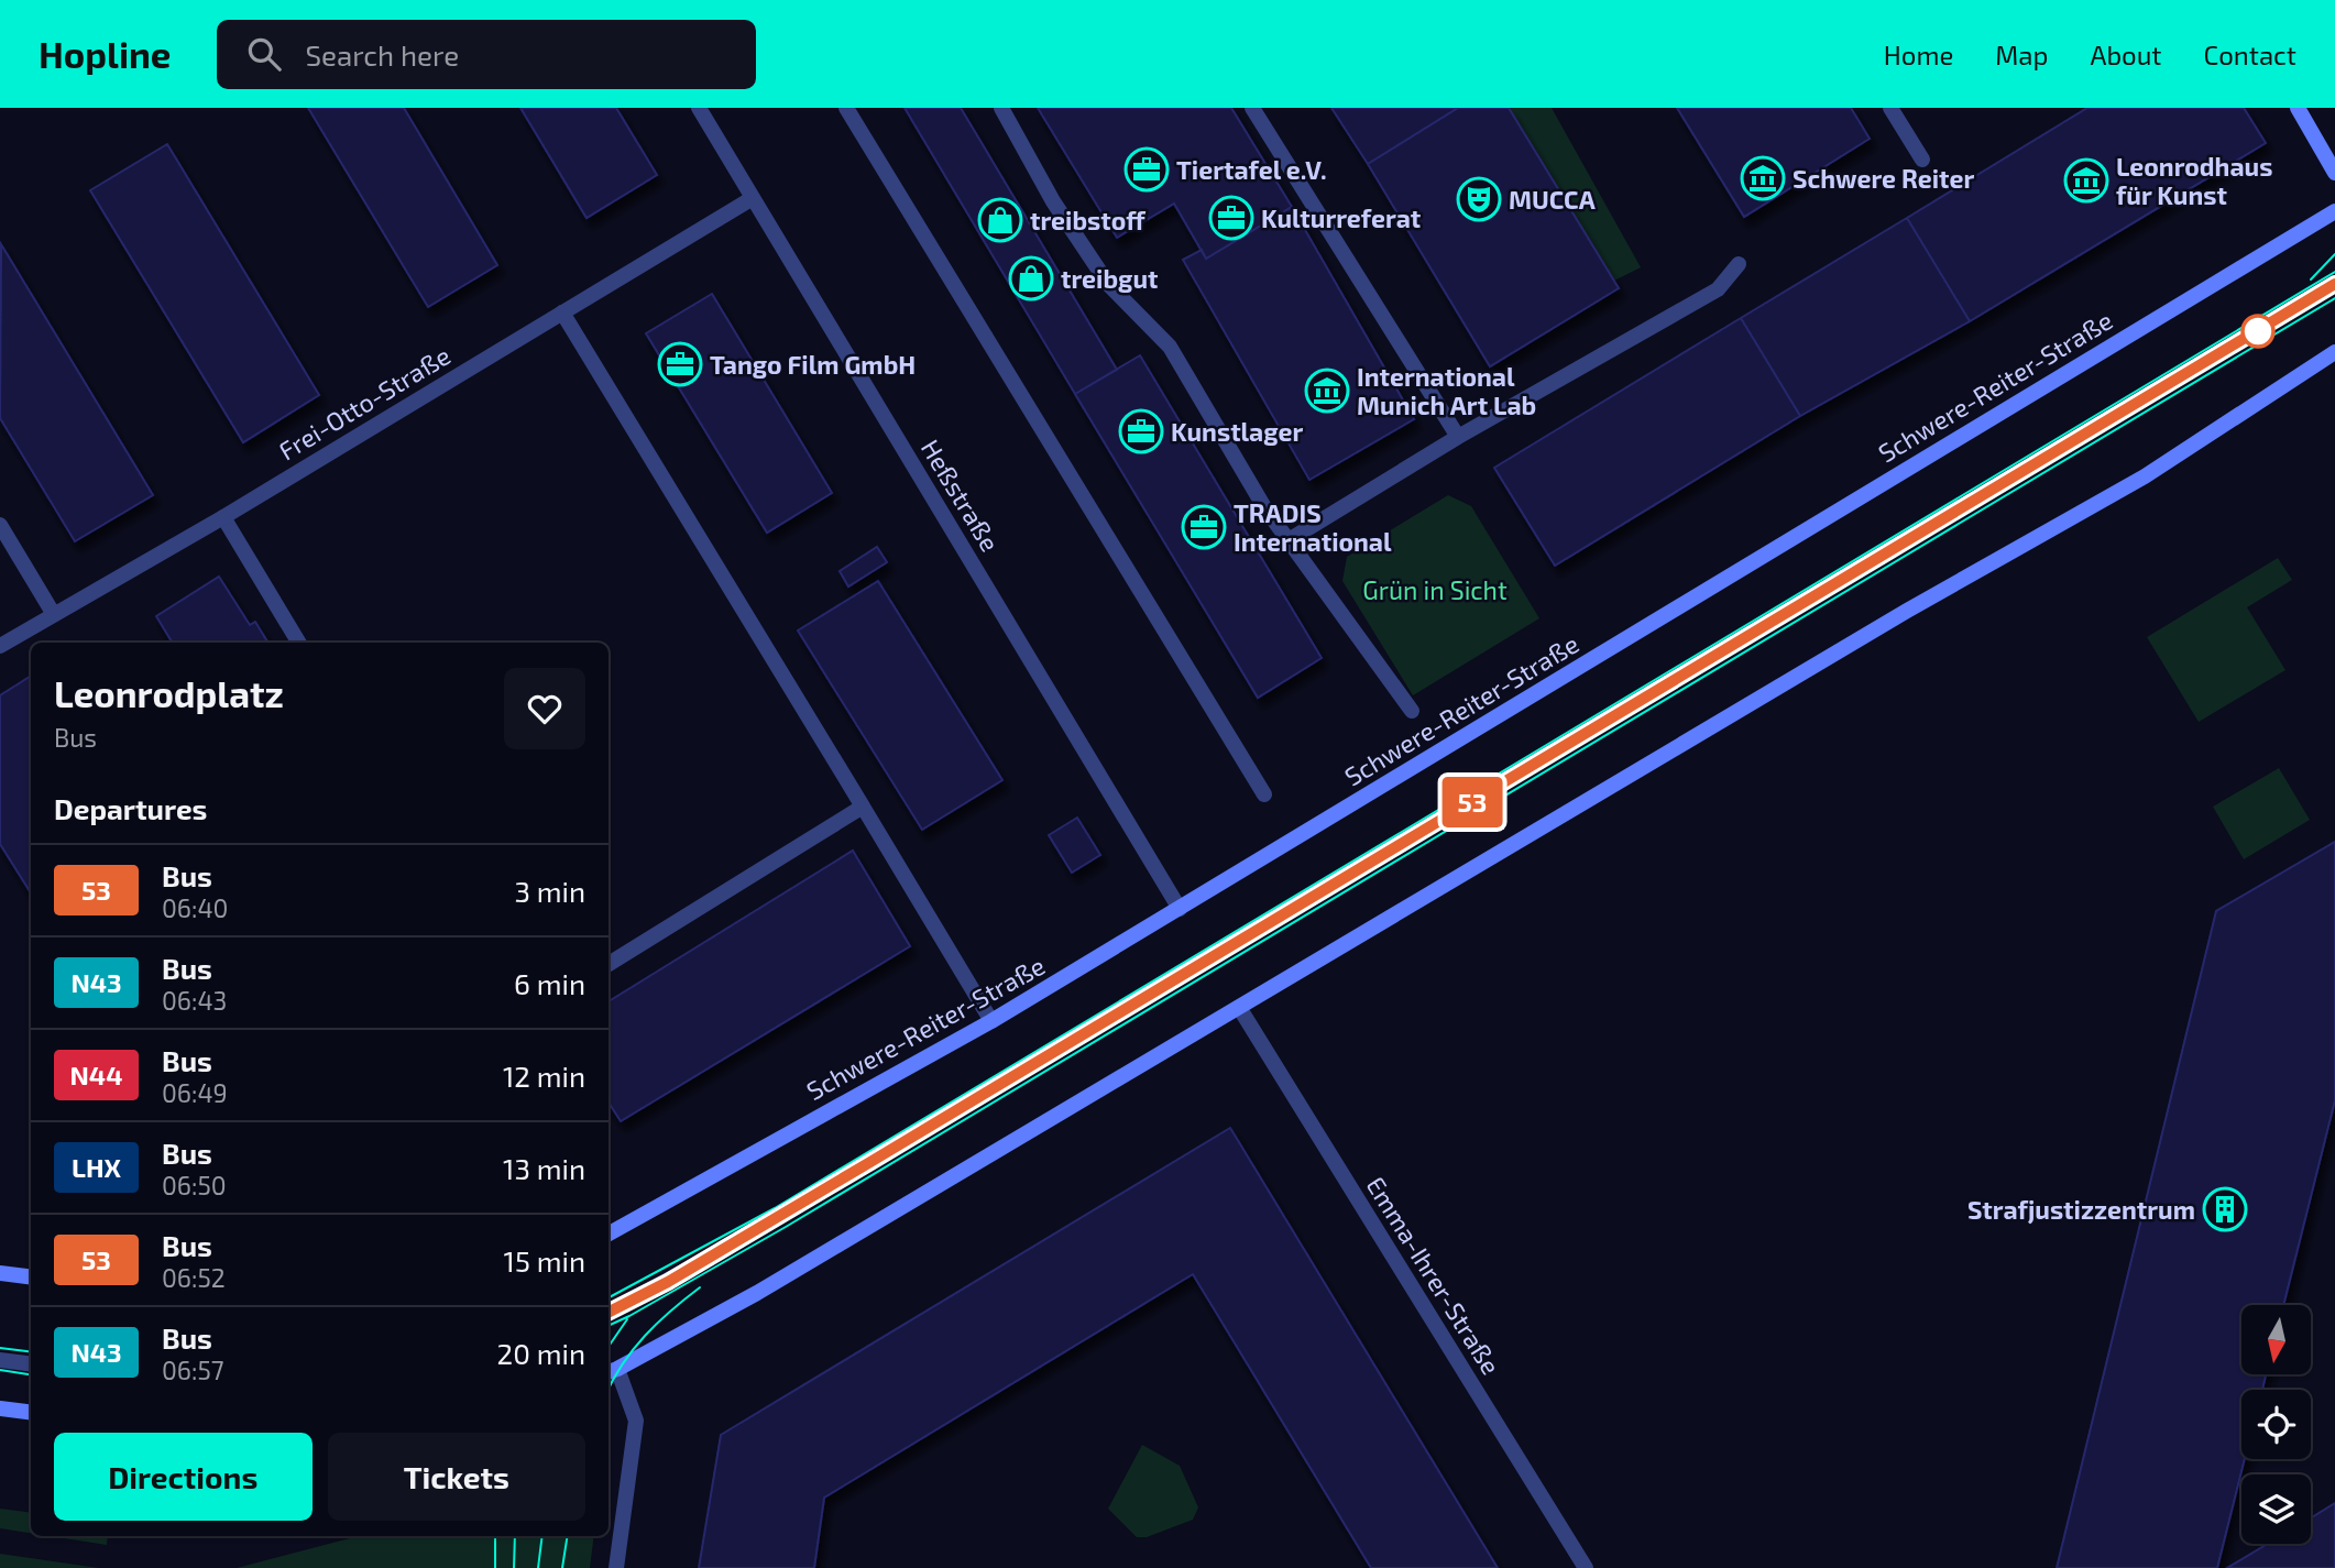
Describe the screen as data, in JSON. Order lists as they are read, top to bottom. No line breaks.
{"streets":{"main road":["Schwere-Reiter-Straße"],"street":["Frei-Otto-Straße","Heßstraße","Emma-Ihrer-Straße"]},"crossings":[["Schwere-Reiter-Straße","Heßstraße"],["Frei-Otto-Straße","Heßstraße"]],"parks":["Grün in Sicht"],"places":{"office":["Tiertafel e.V.","Kulturreferat","Tango Film GmbH","Kunstlager","TRADIS International"],"museum":["Schwere Reiter","Leonrodhaus für Kunst","International Munich Art Lab"],"theatre":["MUCCA"],"shop":["treibstoff","treibgut"],"building":["Strafjustizzentrum"]},"lines":["bus line 53"],"north":"bottom","page":{"header":"Hopline","search":"Search here","nav":["Home","Map","About","Contact"],"on_map":"53","heading":[["Leonrodplatz","Bus"],"Departures"],"list":[{"mark":"53","name":"Bus","note":"06:40","value":"3 min"},{"mark":"N43","name":"Bus","note":"06:43","value":"6 min"},{"mark":"N44","name":"Bus","note":"06:49","value":"12 min"},{"mark":"LHX","name":"Bus","note":"06:50","value":"13 min"},{"mark":"53","name":"Bus","note":"06:52","value":"15 min"},{"mark":"N43","name":"Bus","note":"06:57","value":"20 min"}],"buttons":["Directions","Tickets"]}}
